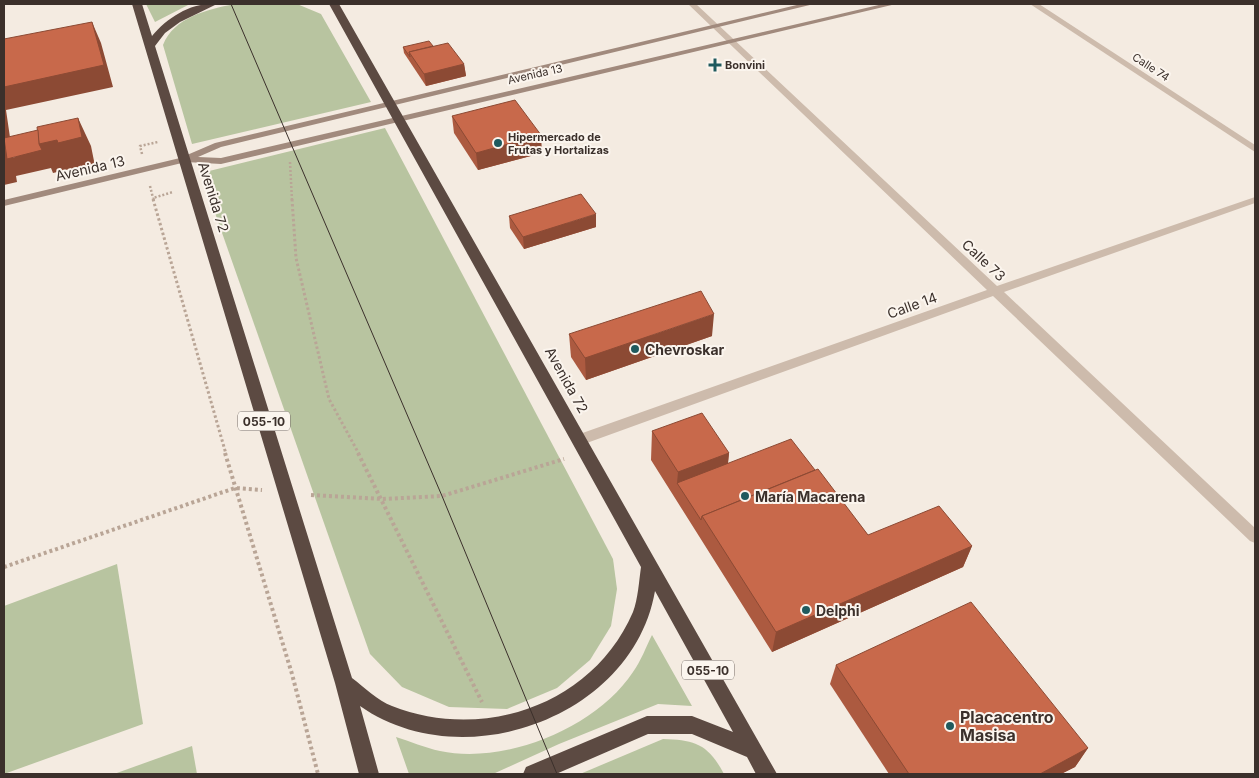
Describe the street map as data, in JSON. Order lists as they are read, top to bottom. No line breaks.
{"streets":{"highway":["Avenida 72","055-10"],"street":["Calle 74","Avenida 13","Calle 73","Calle 14"]},"crossings":[["Avenida 13","Avenida 72"],["Avenida 13","Calle 73"],["Avenida 72","Calle 14"],["Calle 73","Calle 14"]],"places":{"health":["Bonvini"],"other":["Hipermercado de Frutas y Hortalizas","Chevroskar","María Macarena","Delphi","Placacentro Masisa"]}}
